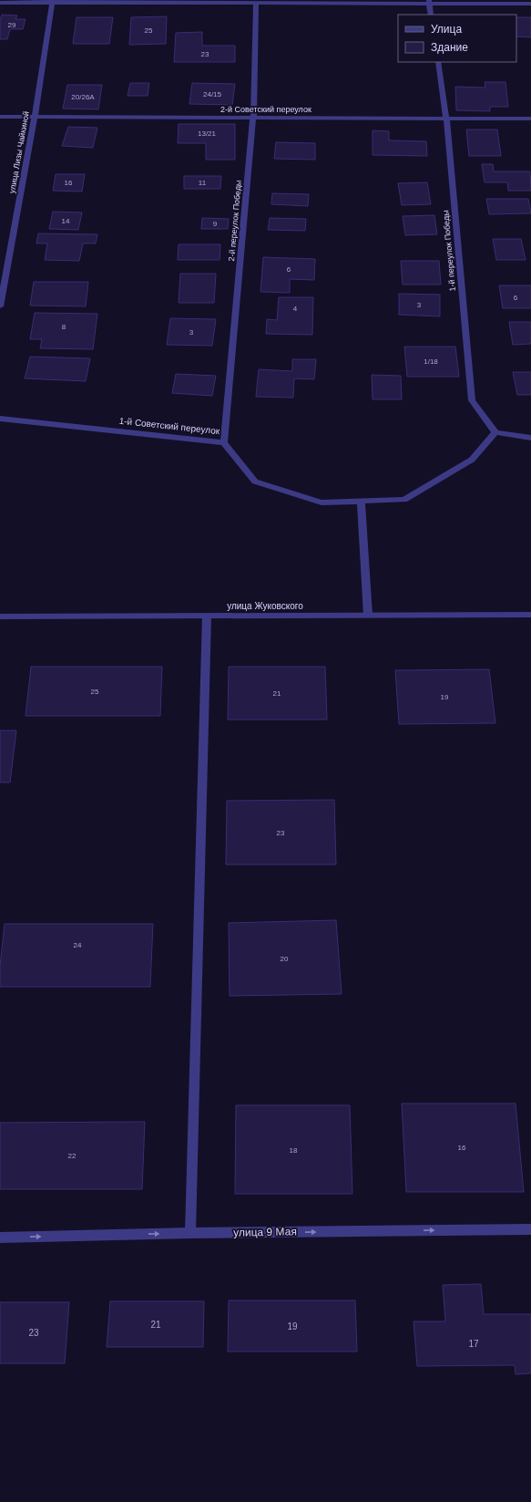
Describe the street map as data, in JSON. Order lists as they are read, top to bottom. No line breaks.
{"streets":{"street":["2-й Советский переулок","улица Лизы Чайкиной","2-й переулок Победы","1-й переулок Победы","1-й Советский переулок","улица Жуковского","улица 9 Мая"]},"crossings":[["2-й Советский переулок","улица Лизы Чайкиной"],["2-й Советский переулок","2-й переулок Победы"],["2-й Советский переулок","1-й переулок Победы"],["2-й переулок Победы","1-й Советский переулок"],["1-й переулок Победы","1-й Советский переулок"]],"one_way":["улица 9 Мая"],"house_numbers":["29","25","23","24/15","20/26А","13/21","16","11","14","9","6","6","3","4","8","3","1/18","25","21","19","23","24","20","16","18","22","21","19","23","17"],"legend":["Улица","Здание"]}
